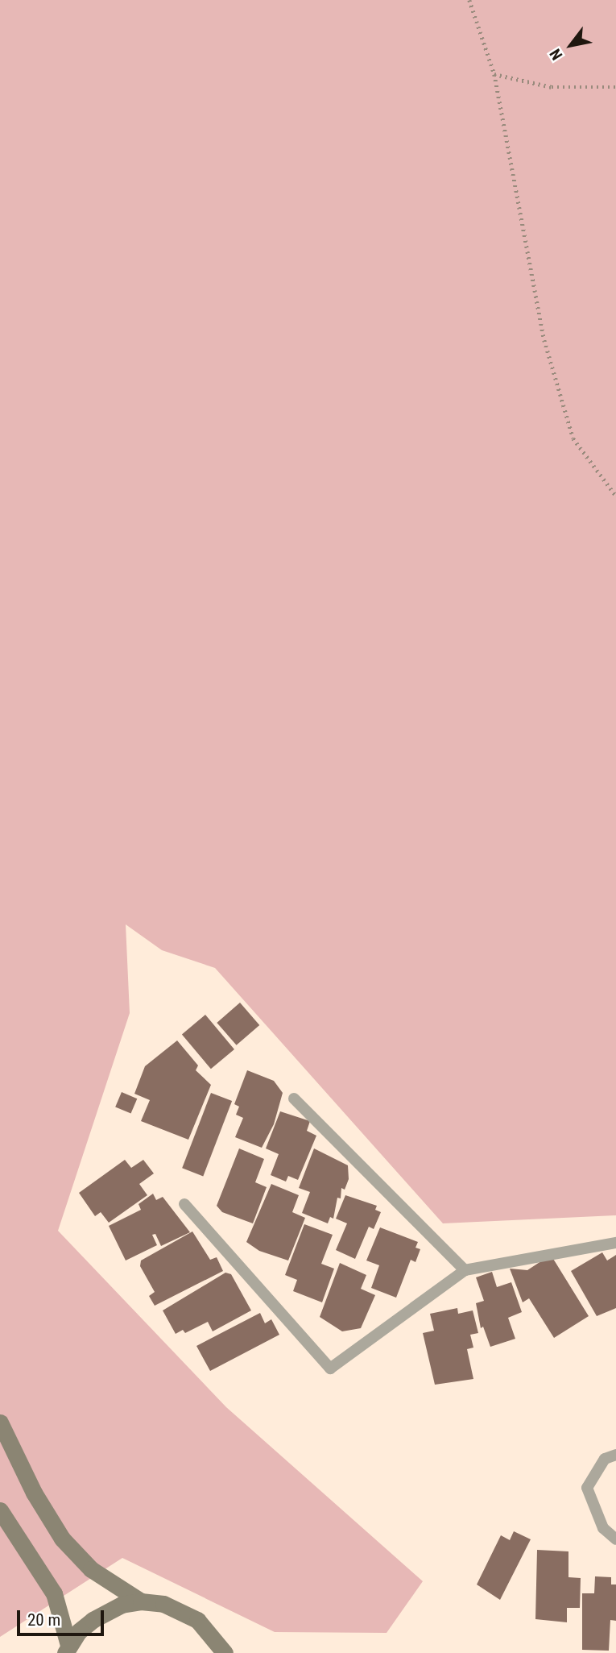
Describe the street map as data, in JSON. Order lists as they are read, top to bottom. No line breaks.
{"scale_bar":"20 m","north":"bottom left"}
